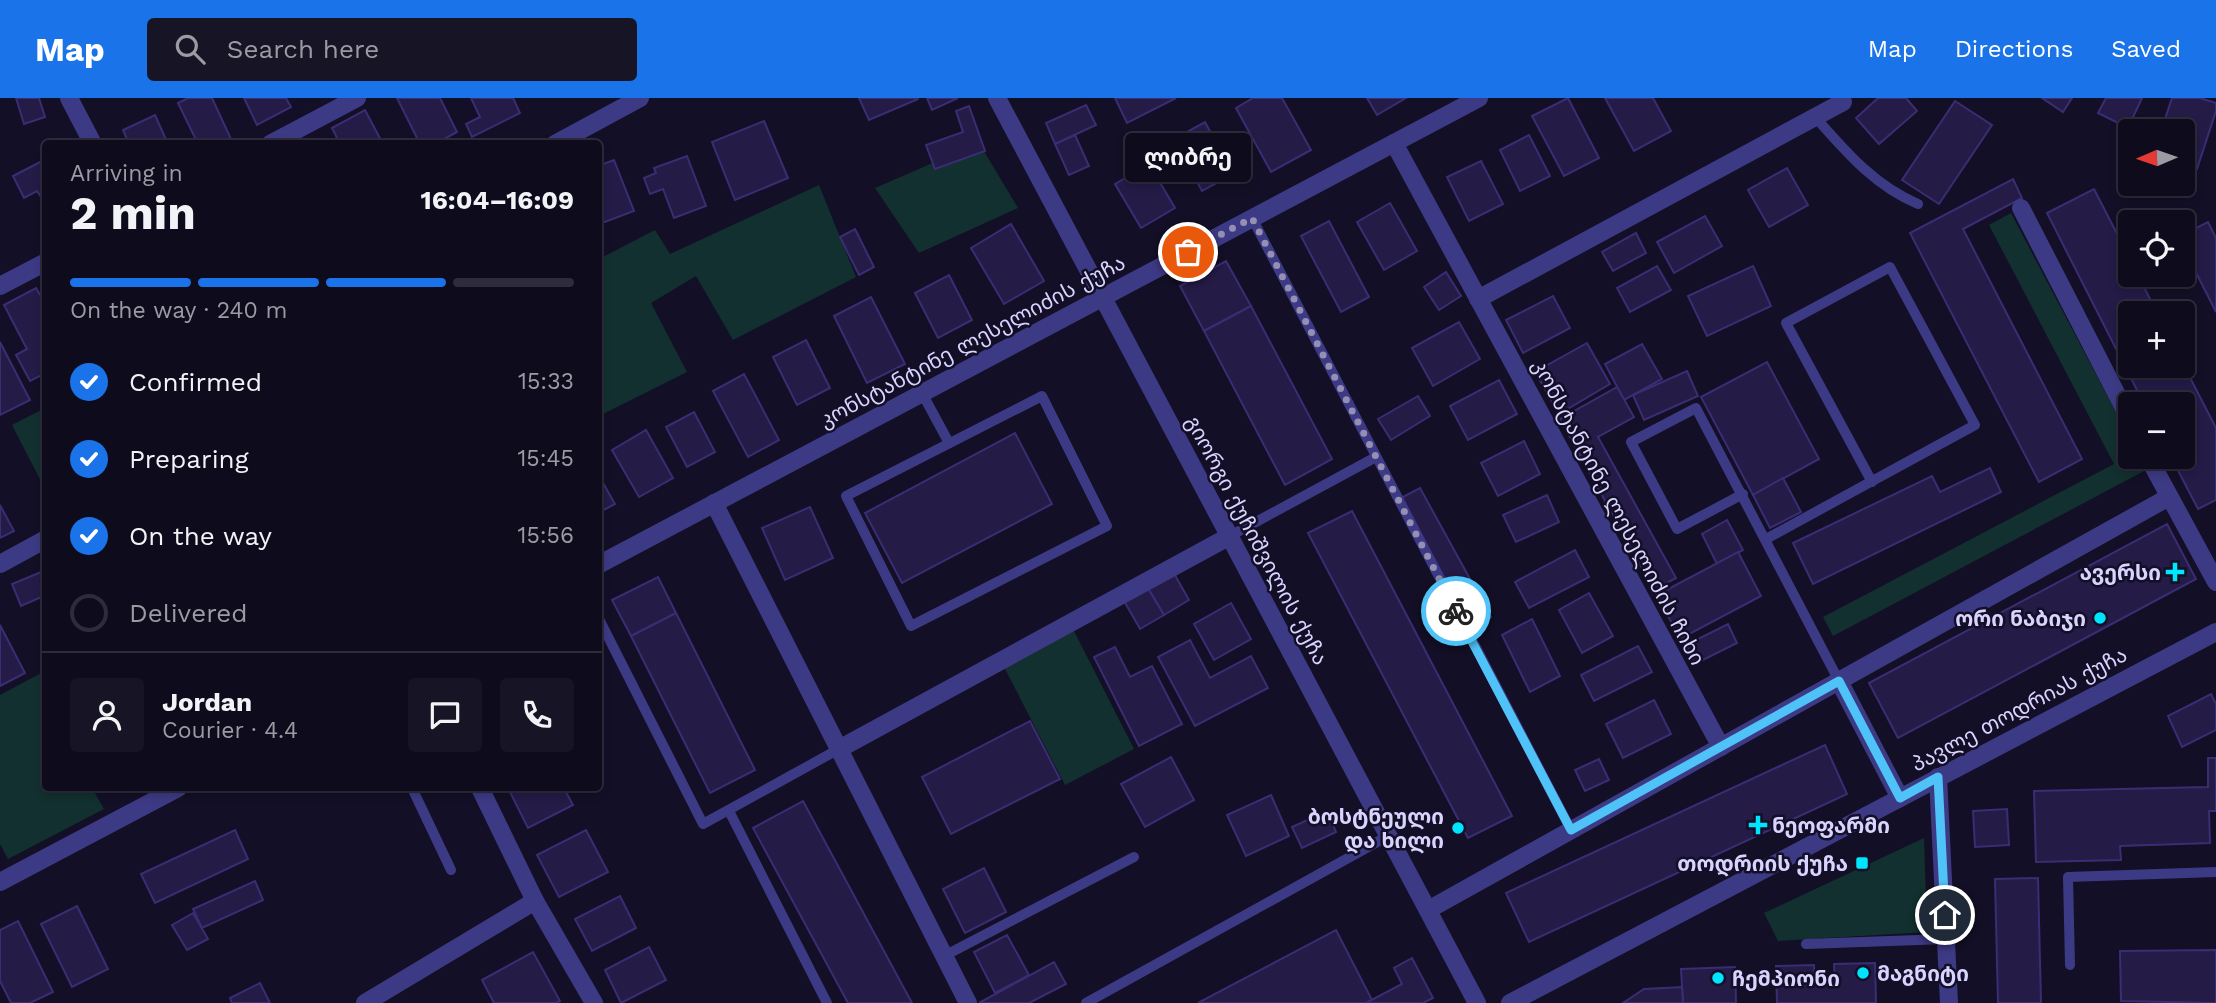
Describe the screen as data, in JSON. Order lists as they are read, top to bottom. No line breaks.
{"streets":{"street":["კონსტანტინე ლესელიძის ქუჩა","კონსტანტინე ლესელიძის ჩიხი","გიორგი ქუჩიშვილის ქუჩა","პავლე თოდრიას ქუჩა"]},"crossings":[["კონსტანტინე ლესელიძის ქუჩა","კონსტანტინე ლესელიძის ჩიხი"],["კონსტანტინე ლესელიძის ქუჩა","გიორგი ქუჩიშვილის ქუჩა"]],"places":{"other":["ლიბრე","ორი ნაბიჯი","ბოსტნეული და ხილი","მაგნიტი","ჩემპიონი"],"health":["ავერსი","ნეოფარმი"],"transit":["თოდრიის ქუჩა"]},"north":"left","page":{"header":"Map","search":"Search here","nav":["Map","Directions","Saved"],"map_buttons":["+","−"],"bubble":"ლიბრე","heading":["2 min","Arriving in","16:04–16:09"],"panel":["Jordan","Courier · 4.4"],"bar":"On the way · 240 m","list":[["Confirmed","15:33"],["Preparing","15:45"],["On the way","15:56"],"Delivered"]}}
